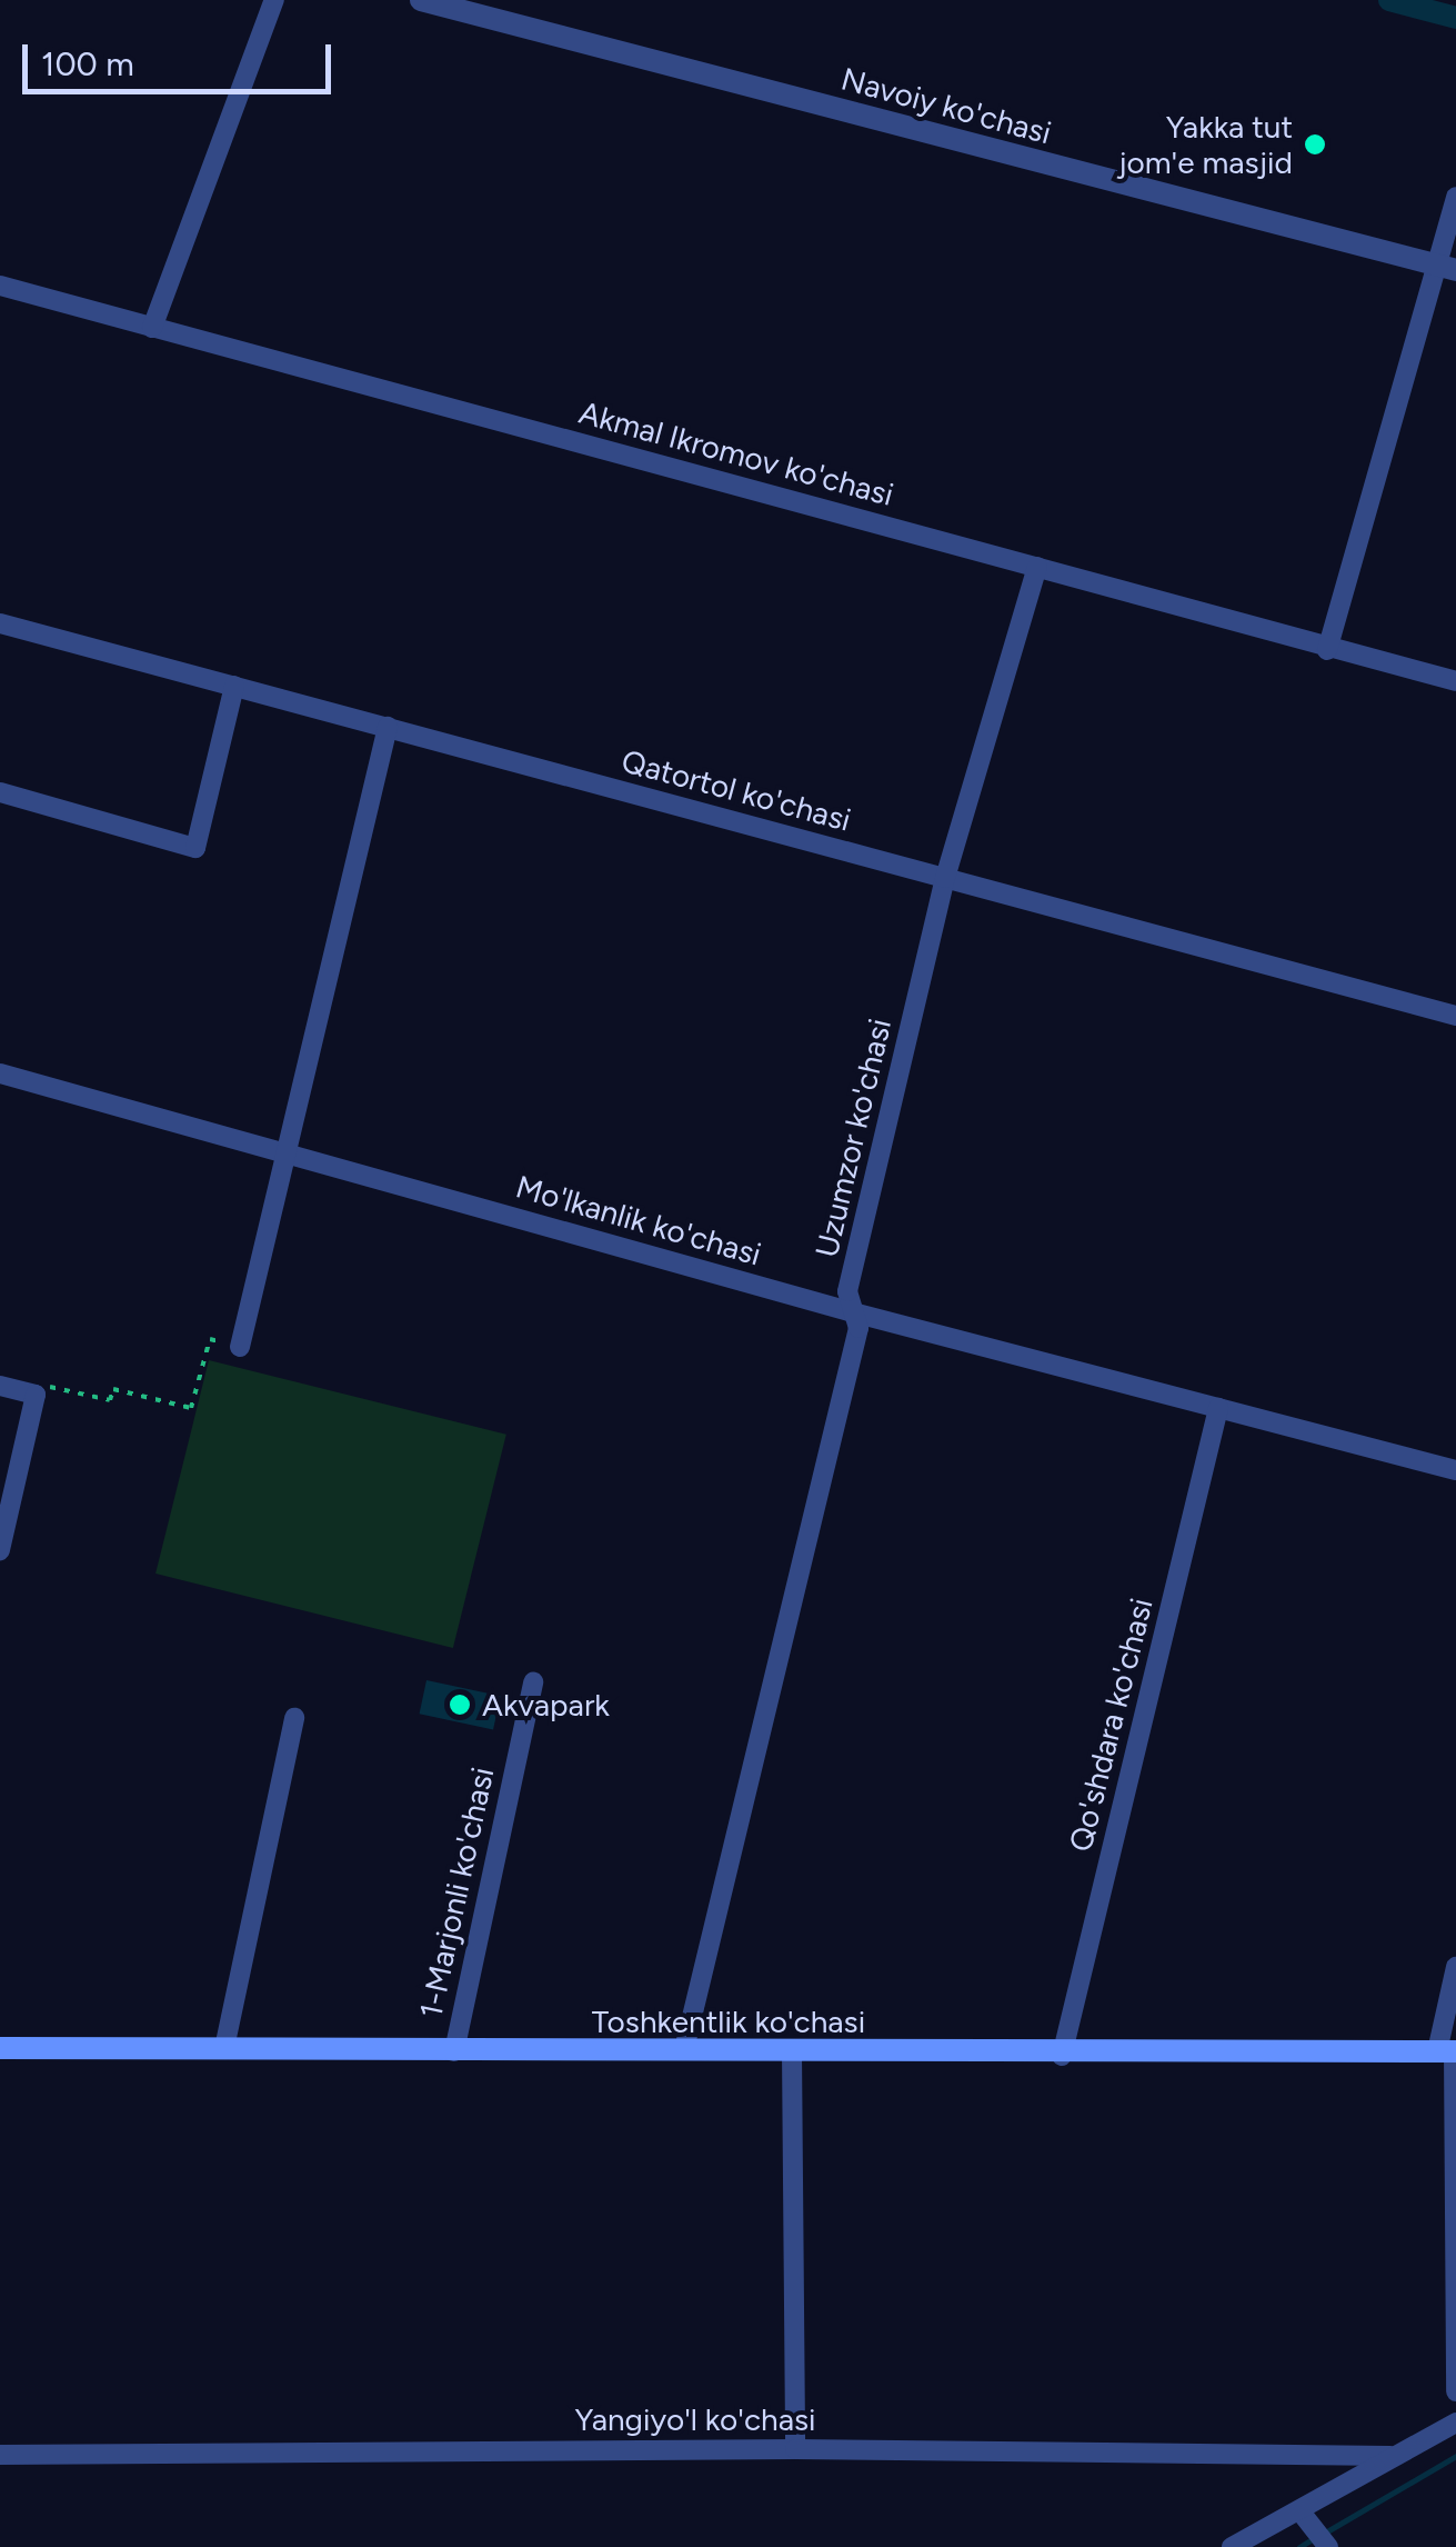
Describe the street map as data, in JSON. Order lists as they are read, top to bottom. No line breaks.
{"streets":{"main road":["Toshkentlik ko'chasi"],"street":["Navoiy ko'chasi","Akmal Ikromov ko'chasi","Qatortol ko'chasi","Uzumzor ko'chasi","Mo'lkanlik ko'chasi","Qo'shdara ko'chasi","1-Marjonli ko'chasi","Yangiyo'l ko'chasi"]},"crossings":[["Akmal Ikromov ko'chasi","Uzumzor ko'chasi"],["Qatortol ko'chasi","Uzumzor ko'chasi"],["Uzumzor ko'chasi","Mo'lkanlik ko'chasi"],["Uzumzor ko'chasi","Toshkentlik ko'chasi"],["Mo'lkanlik ko'chasi","Qo'shdara ko'chasi"],["Qo'shdara ko'chasi","Toshkentlik ko'chasi"],["1-Marjonli ko'chasi","Toshkentlik ko'chasi"]],"places":["Yakka tut jom'e masjid","Akvapark"],"scale_bar":"100 m"}
